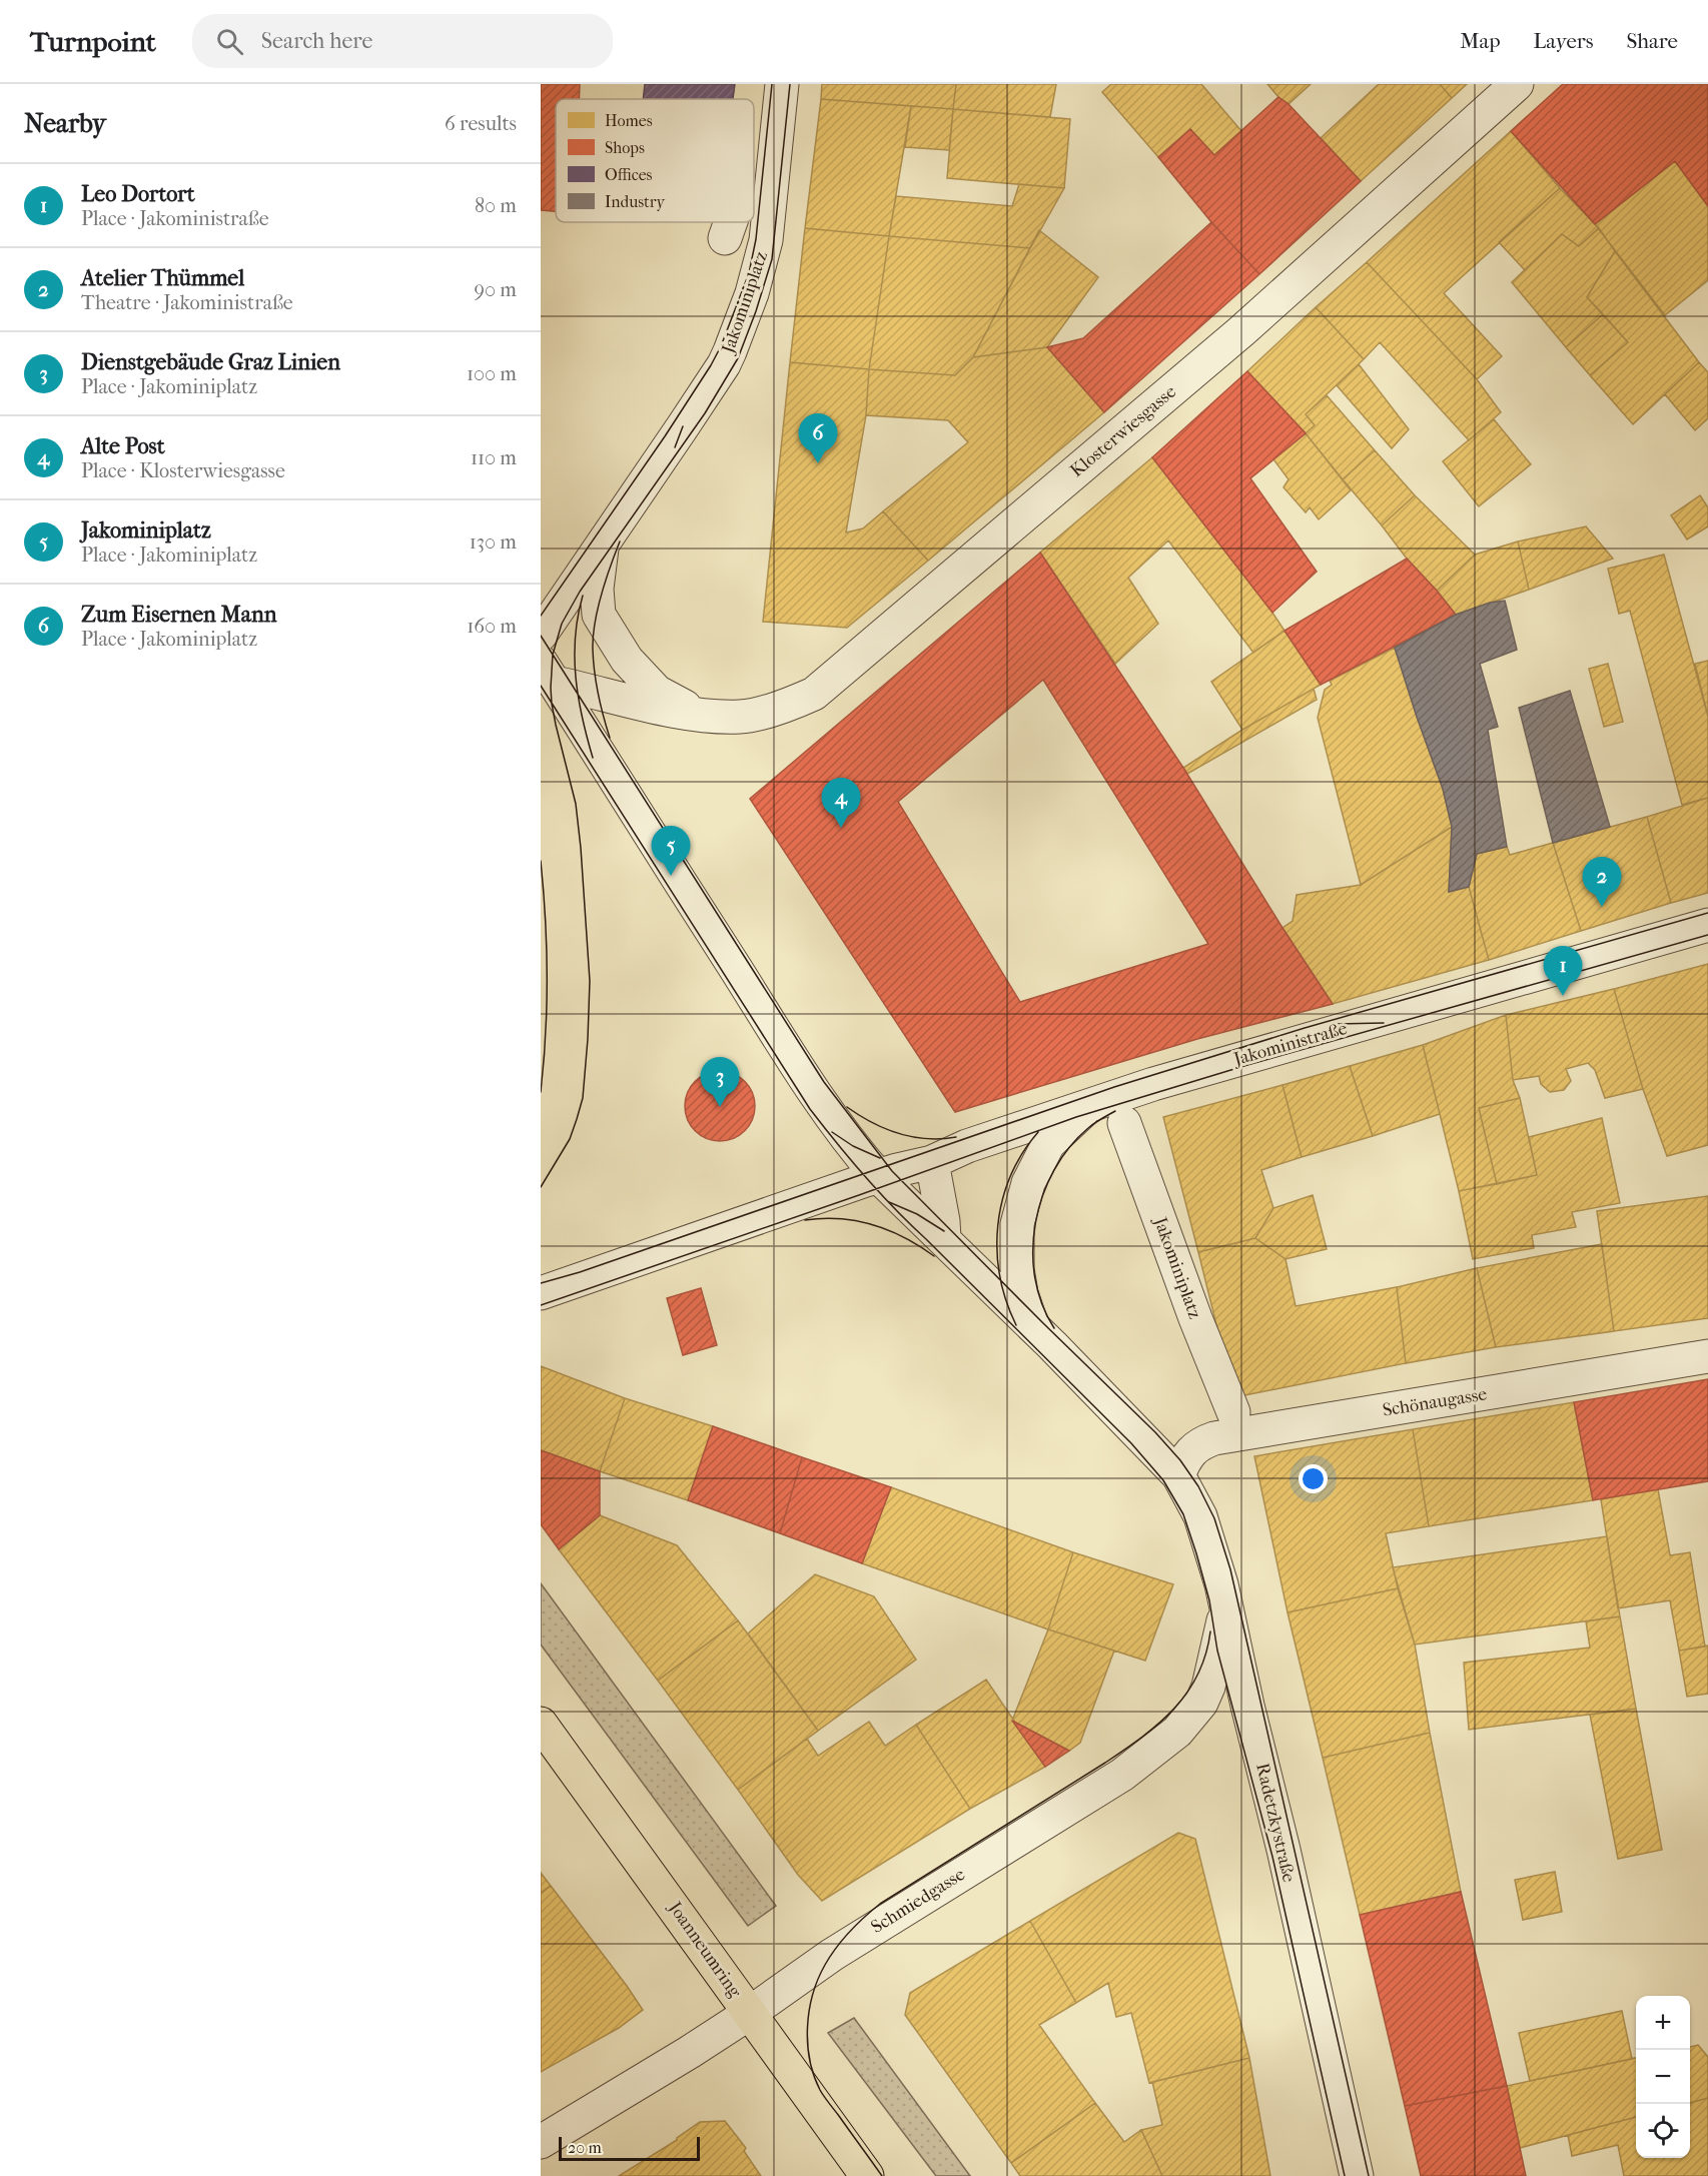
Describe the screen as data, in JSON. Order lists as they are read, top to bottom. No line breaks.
{"streets":{"main road":["Joanneumring"],"street":["Jakominiplatz","Klosterwiesgasse","Jakoministraße","Schönaugasse","Radetzkystraße","Schmiedgasse"]},"crossings":[["Jakominiplatz","Klosterwiesgasse"],["Schönaugasse","Radetzkystraße"],["Radetzkystraße","Schmiedgasse"],["Schmiedgasse","Joanneumring"]],"legend":["Homes","Shops","Offices","Industry"],"scale_bar":"20 m","page":{"header":"Turnpoint","search":"Search here","nav":["Map","Layers","Share"],"heading":["Nearby","6 results"],"list":[{"mark":"1","name":"Leo Dortort","note":"Place · Jakoministraße","value":"80 m"},{"mark":"2","name":"Atelier Thümmel","note":"Theatre · Jakoministraße","value":"90 m"},{"mark":"3","name":"Dienstgebäude Graz Linien","note":"Place · Jakominiplatz","value":"100 m"},{"mark":"4","name":"Alte Post","note":"Place · Klosterwiesgasse","value":"110 m"},{"mark":"5","name":"Jakominiplatz","note":"Place · Jakominiplatz","value":"130 m"},{"mark":"6","name":"Zum Eisernen Mann","note":"Place · Jakominiplatz","value":"160 m"}],"pins":["6","4","5","2","1","3"],"map_buttons":["+","−"],"scale":"20 m"}}
